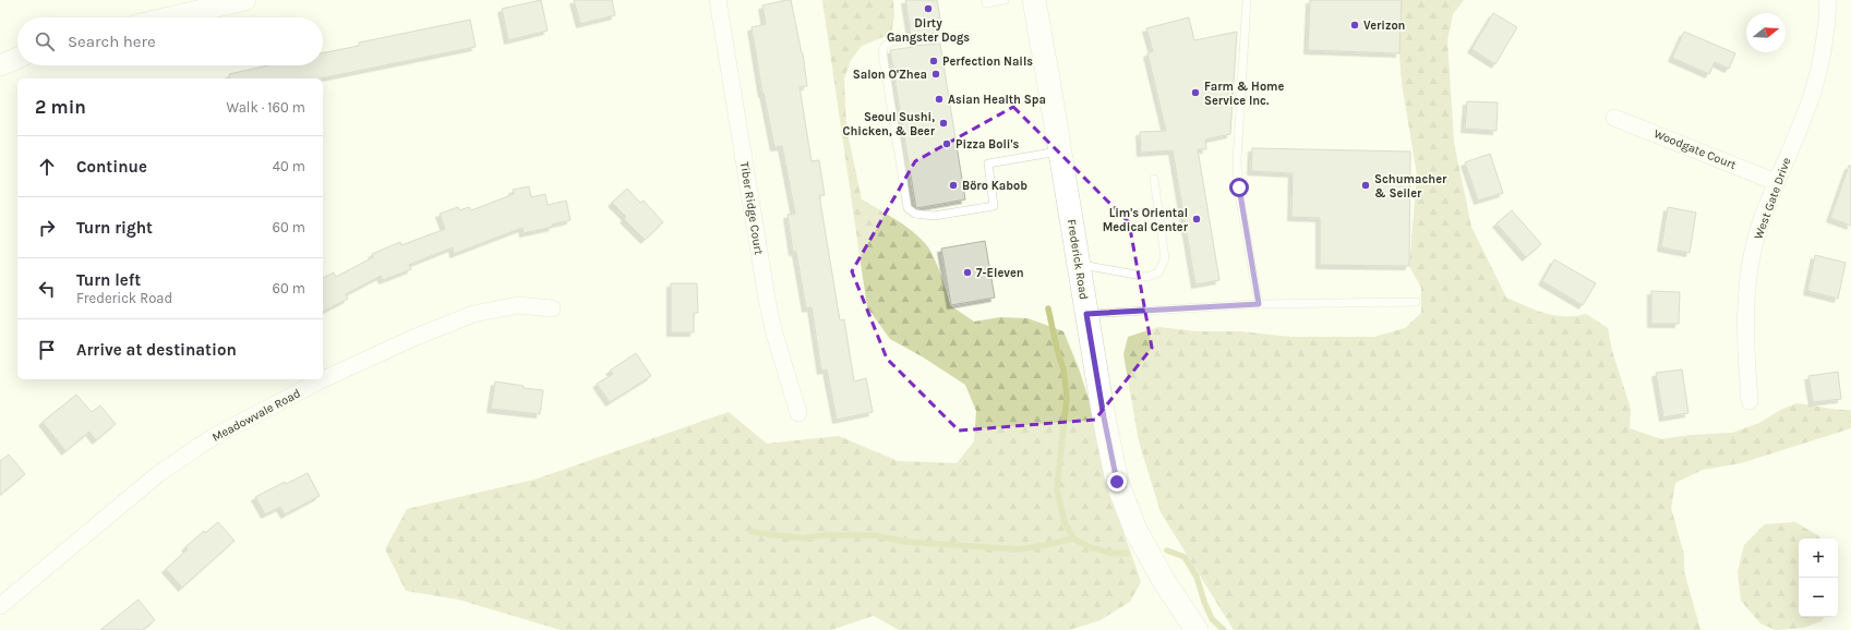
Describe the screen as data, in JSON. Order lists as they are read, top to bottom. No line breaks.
{"streets":{"main road":["Frederick Road"],"street":["Woodgate Court","West Gate Drive","Tiber Ridge Court","Meadowvale Road"]},"crossings":[["Woodgate Court","West Gate Drive"]],"places":["Dirty Gangster Dogs","Verizon","Perfection Nails","Salon O'Zhea","Farm & Home Service Inc.","Asian Health Spa","Seoul Sushi, Chicken, & Beer","Pizza Boli's","Böro Kabob","Schumacher & Seiler","Lim's Oriental Medical Center","7-Eleven"],"north":"right","page":{"search":"Search here","heading":["2 min","Walk · 160 m"],"list":[["Continue","40 m"],["Turn right","60 m"],["Turn left","Frederick Road","60 m"],"Arrive at destination"],"map_buttons":["+","−"]}}
